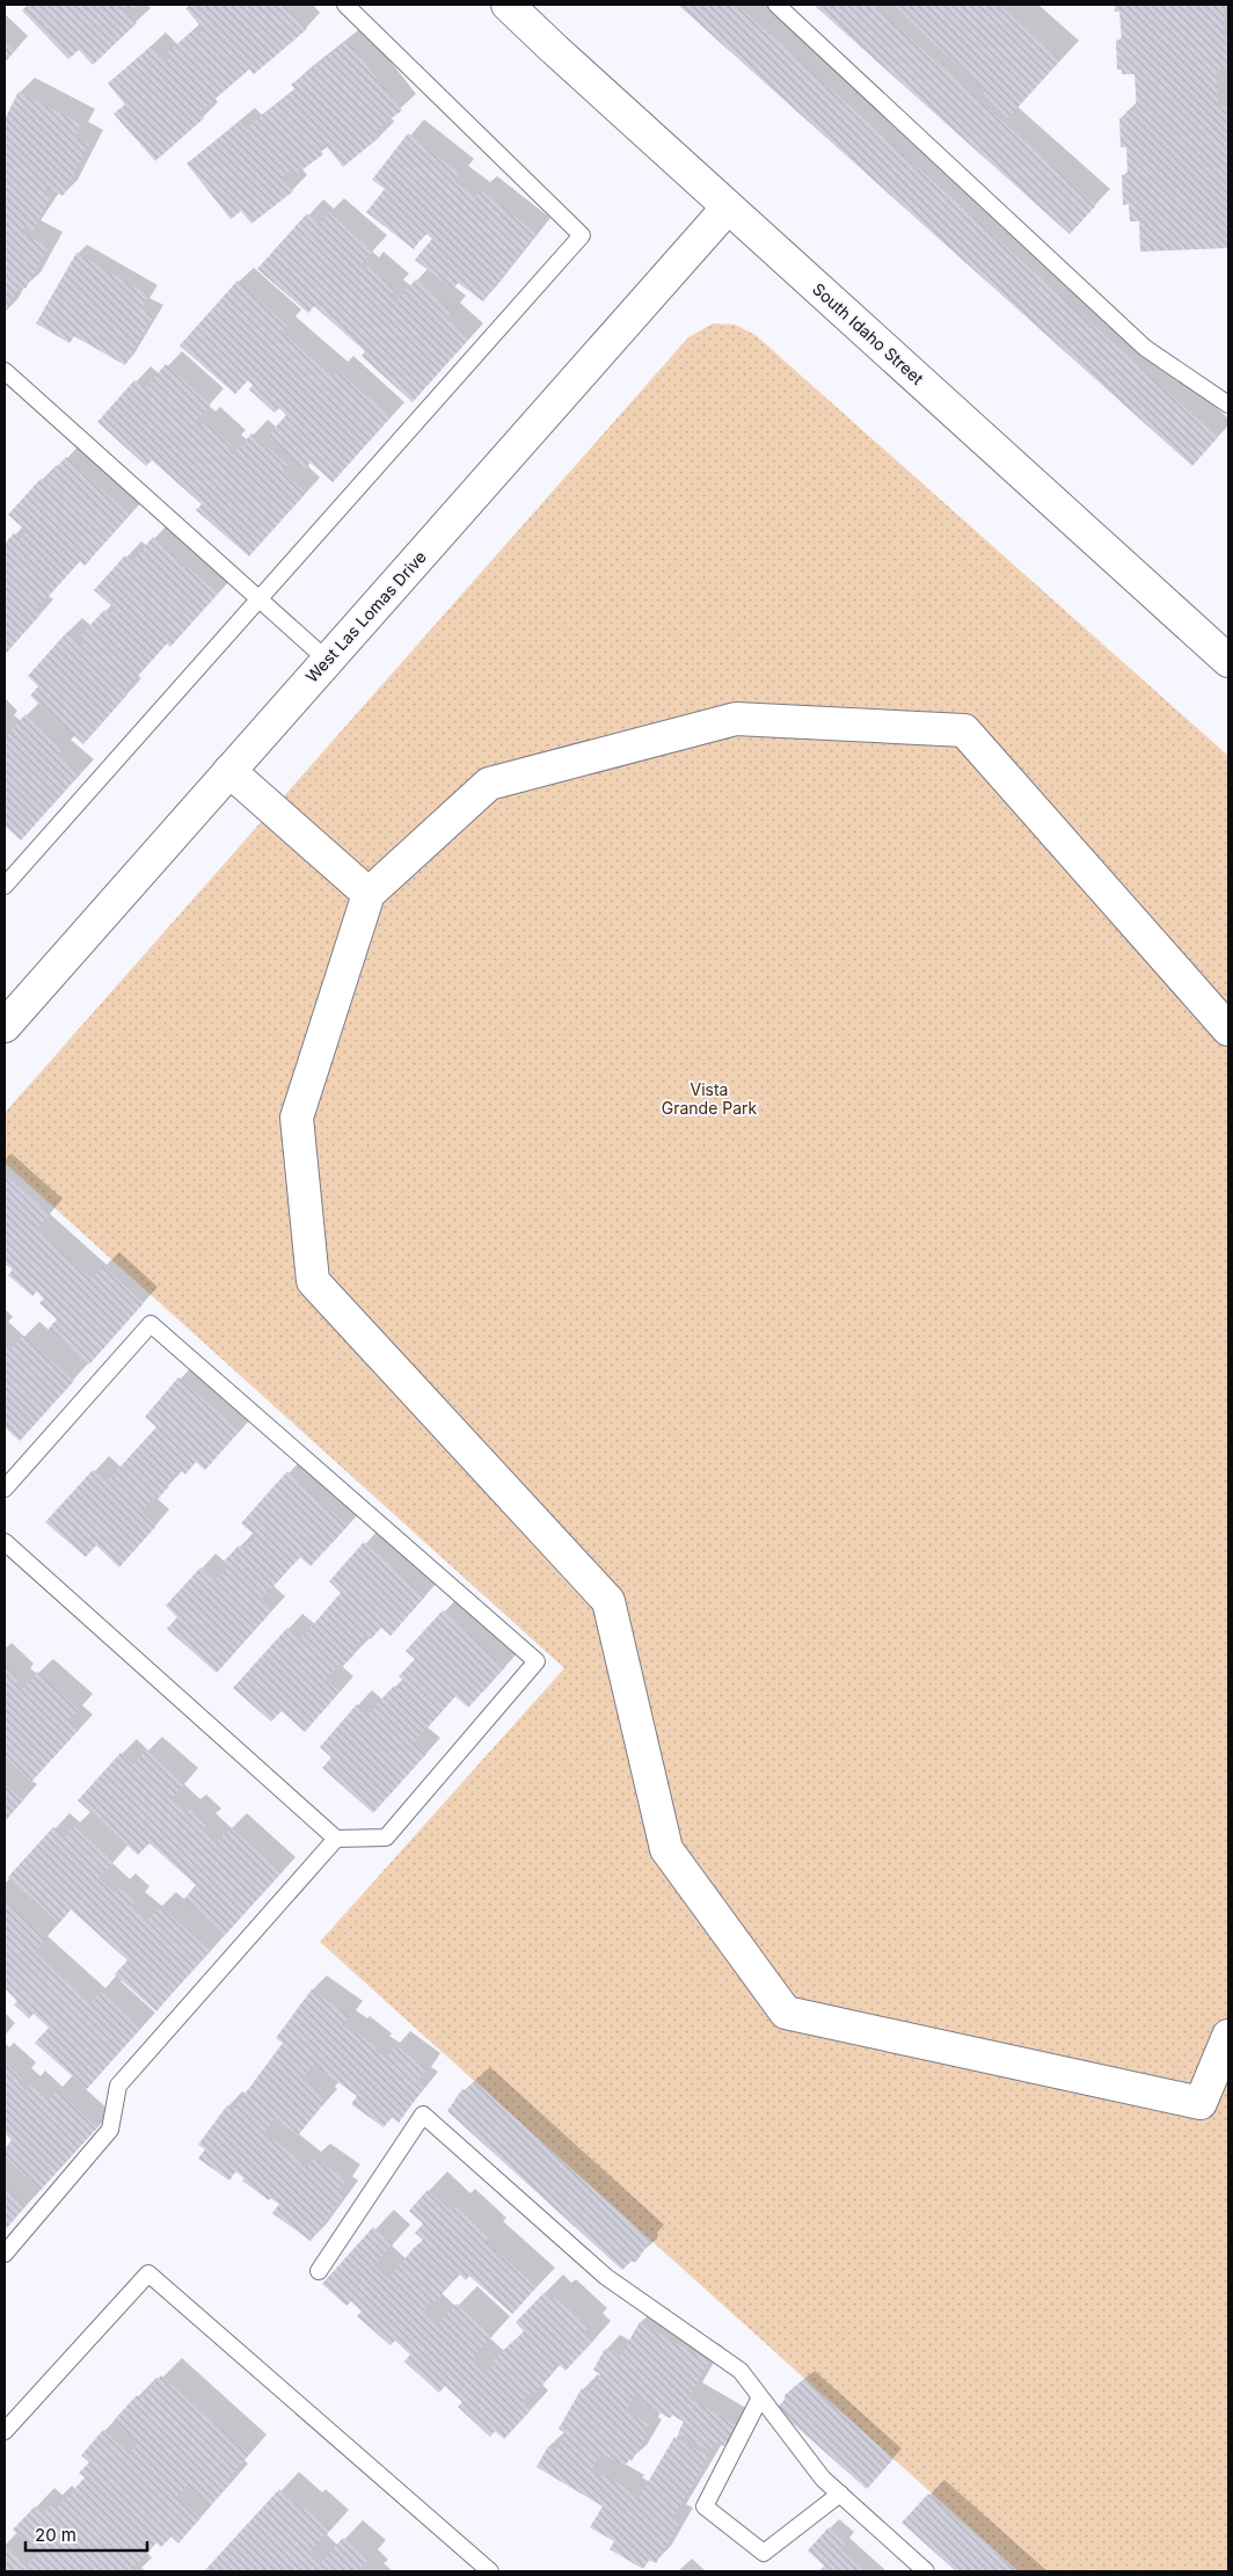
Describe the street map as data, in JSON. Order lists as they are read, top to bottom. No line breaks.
{"streets":{"street":["South Idaho Street","West Las Lomas Drive"]},"crossings":[["South Idaho Street","West Las Lomas Drive"]],"parks":["Vista Grande Park"],"scale_bar":"20 m"}
